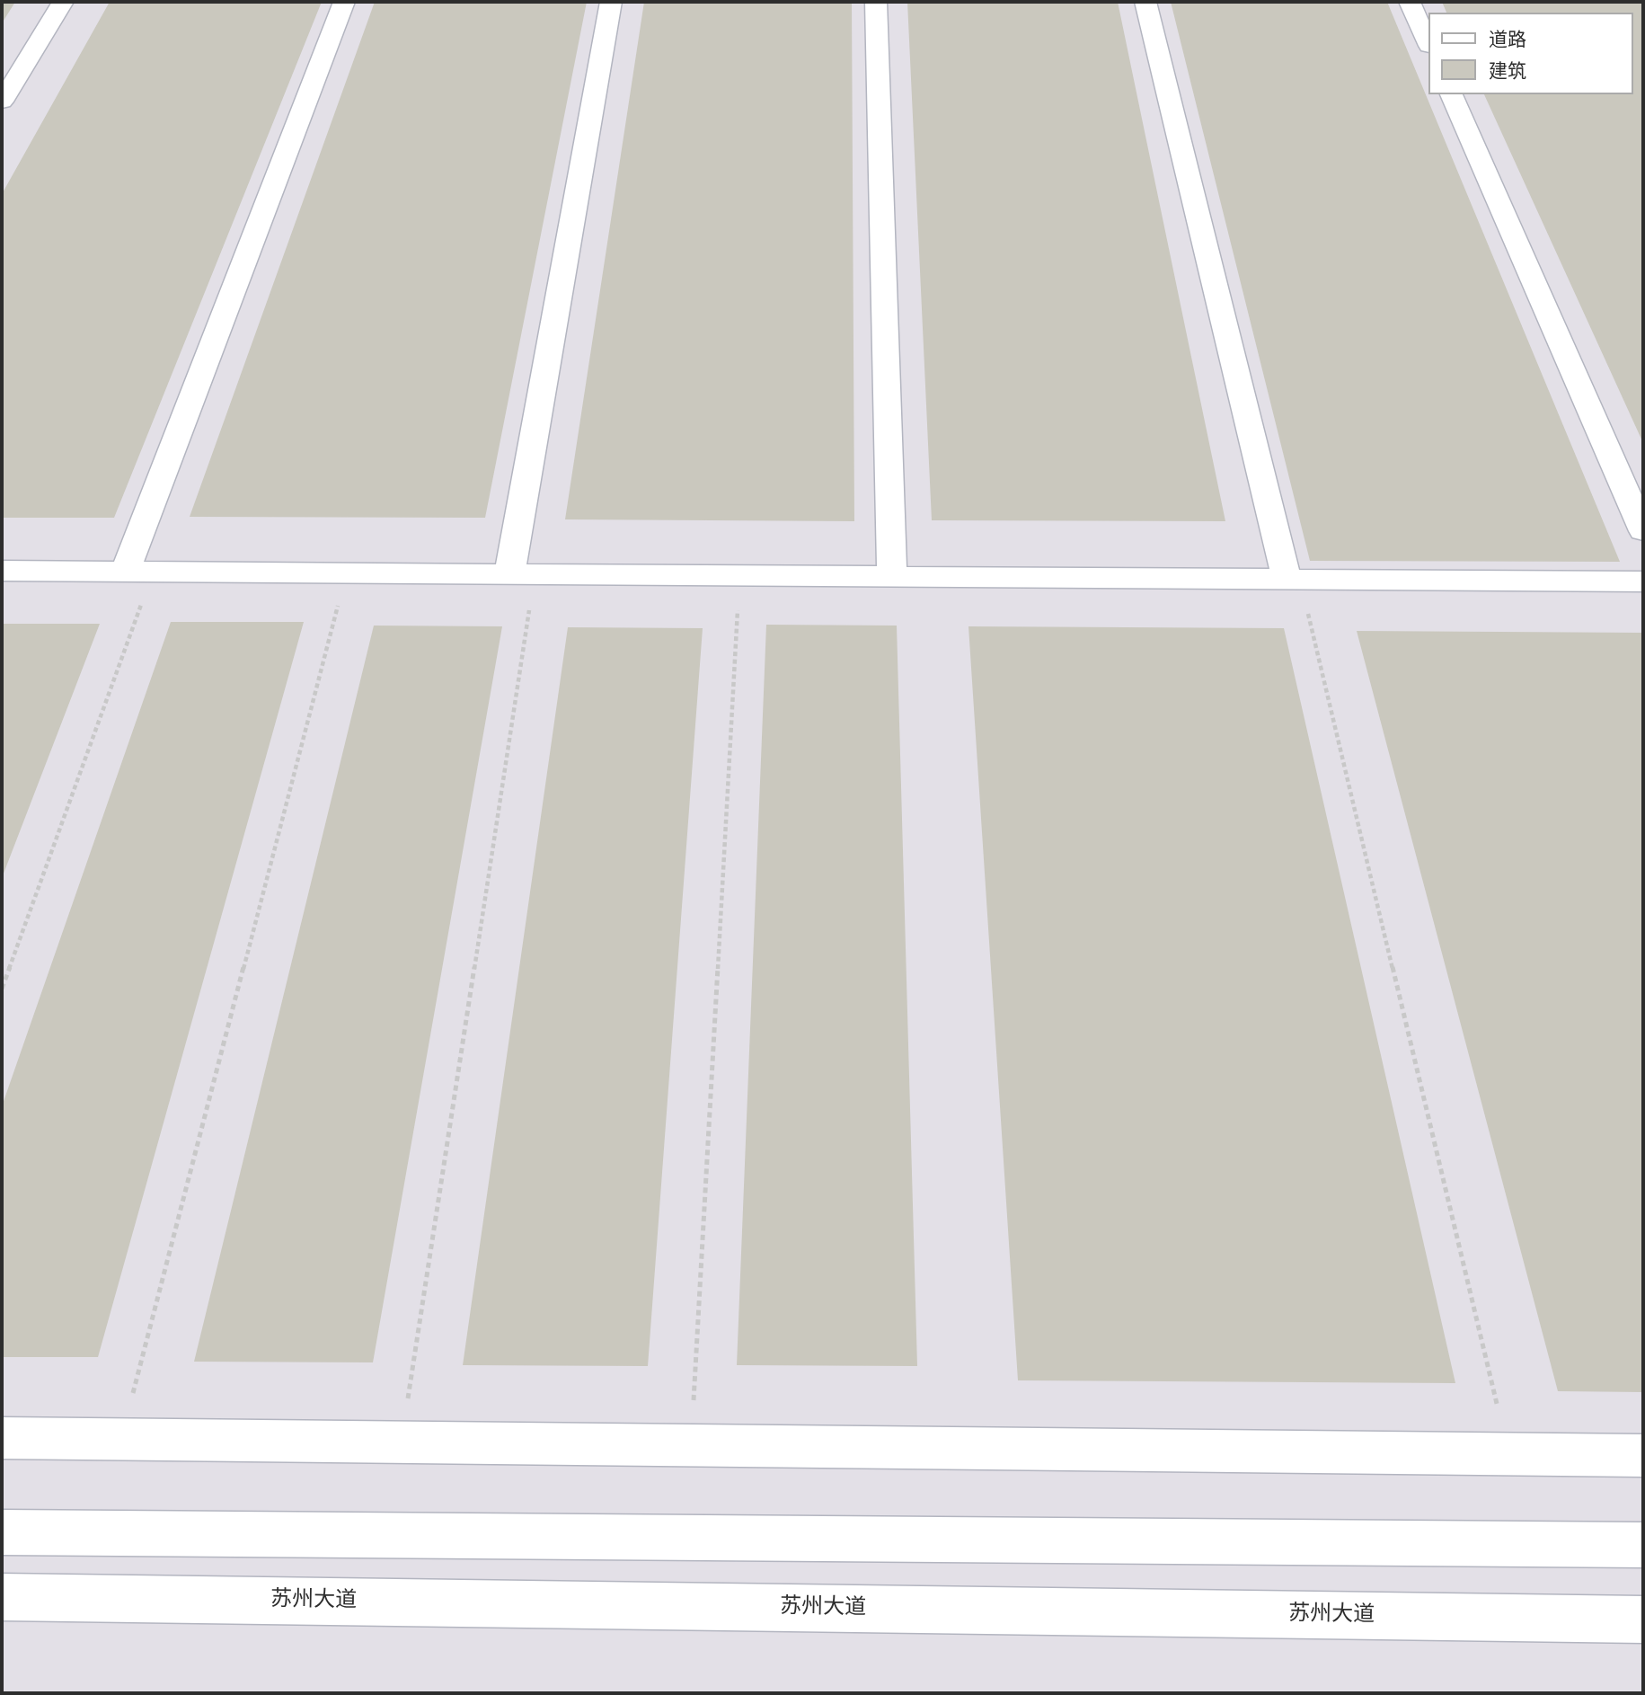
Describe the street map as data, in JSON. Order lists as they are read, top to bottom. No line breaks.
{"streets":{"street":["苏州大道"]},"legend":["道路","建筑"]}
